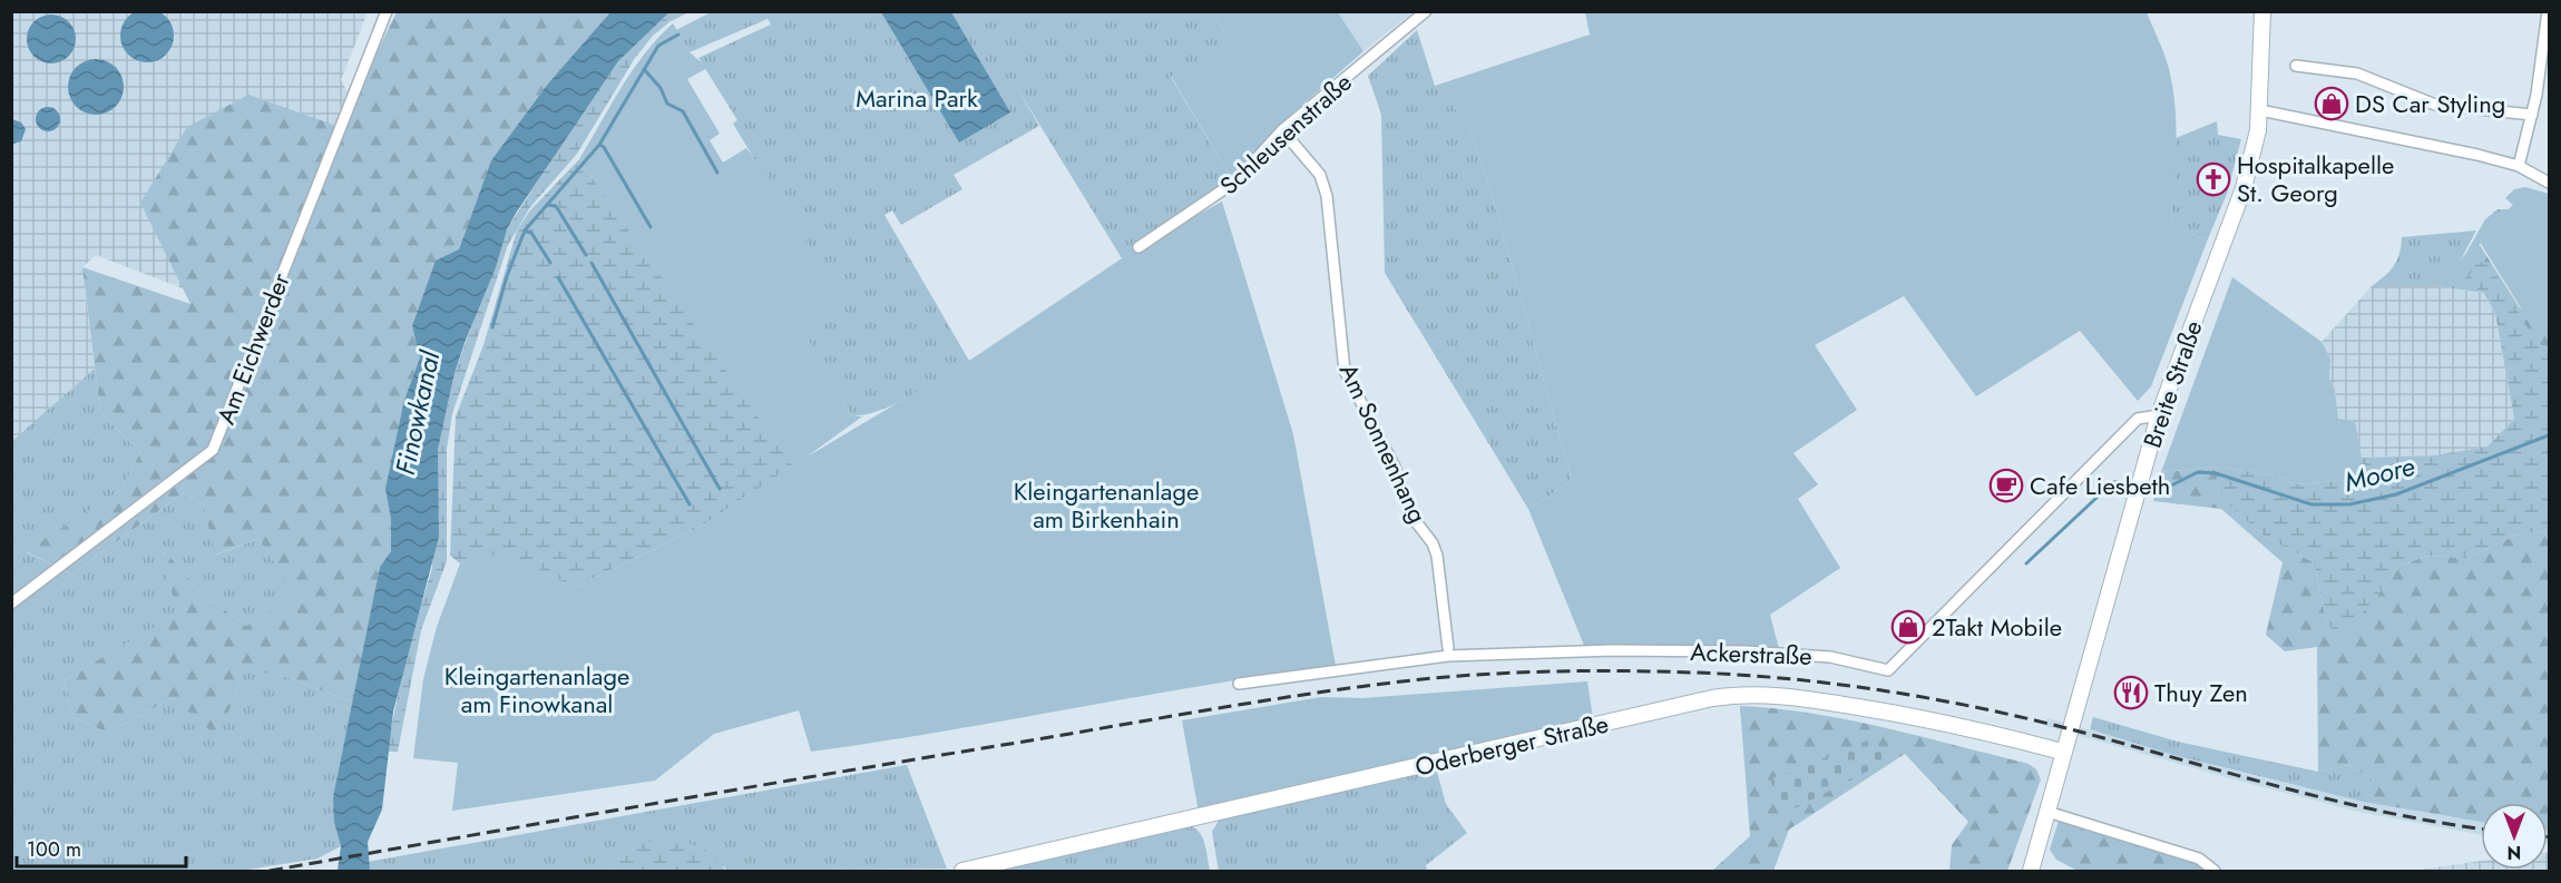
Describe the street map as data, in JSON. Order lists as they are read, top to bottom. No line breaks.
{"streets":{"main road":["Breite Straße","Oderberger Straße"],"street":["Schleusenstraße","Am Eichwerder","Am Sonnenhang","Ackerstraße"]},"crossings":[["Schleusenstraße","Am Sonnenhang"],["Breite Straße","Ackerstraße"],["Breite Straße","Oderberger Straße"]],"water":["Finowkanal","Moore"],"parks":["Marina Park","Kleingartenanlage am Birkenhain","Kleingartenanlage am Finowkanal"],"places":{"shop":["DS Car Styling","2Takt Mobile"],"church":["Hospitalkapelle St. Georg"],"cafe":["Cafe Liesbeth"],"restaurant":["Thuy Zen"]},"scale_bar":"100 m","north":"bottom"}
